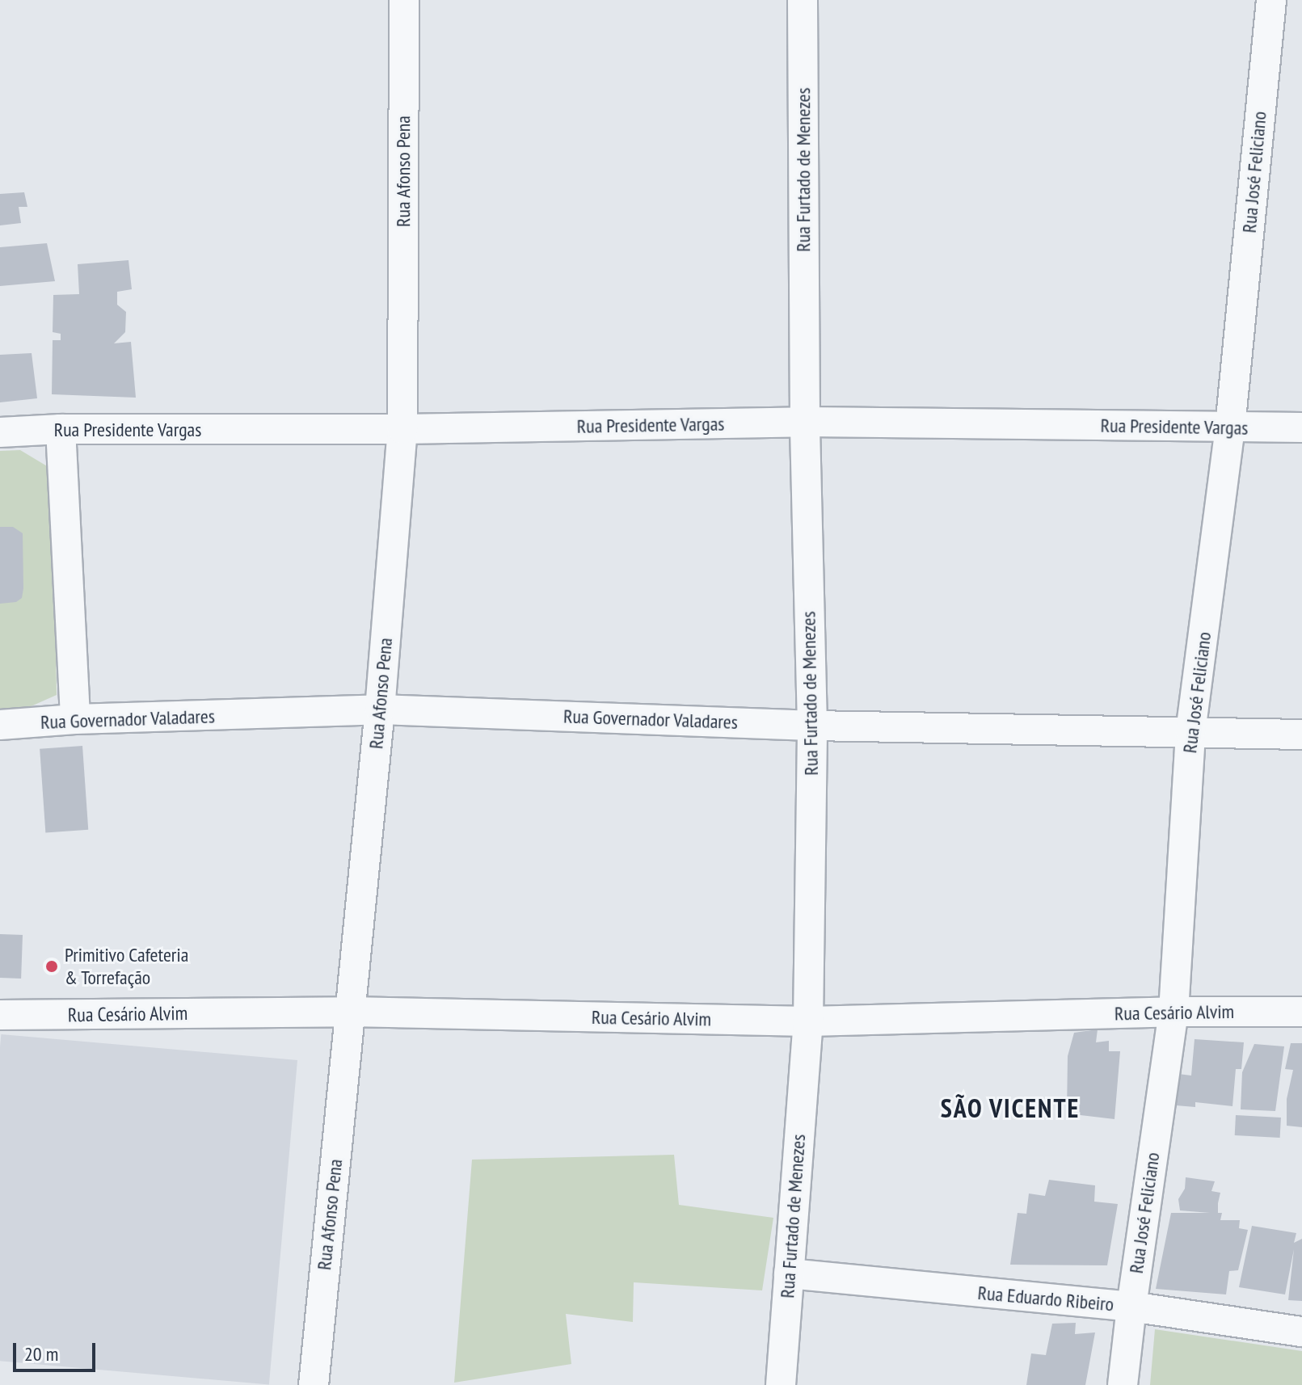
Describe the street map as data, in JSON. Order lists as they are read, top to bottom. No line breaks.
{"streets":{"street":["Rua Furtado de Menezes","Rua Afonso Pena","Rua José Feliciano","Rua Presidente Vargas","Rua Governador Valadares","Rua Cesário Alvim","Rua Eduardo Ribeiro"]},"crossings":[["Rua Furtado de Menezes","Rua Presidente Vargas"],["Rua Furtado de Menezes","Rua Governador Valadares"],["Rua Furtado de Menezes","Rua Cesário Alvim"],["Rua Furtado de Menezes","Rua Eduardo Ribeiro"],["Rua Afonso Pena","Rua Presidente Vargas"],["Rua Afonso Pena","Rua Governador Valadares"],["Rua Afonso Pena","Rua Cesário Alvim"],["Rua José Feliciano","Rua Presidente Vargas"],["Rua José Feliciano","Rua Governador Valadares"],["Rua José Feliciano","Rua Cesário Alvim"],["Rua José Feliciano","Rua Eduardo Ribeiro"]],"districts":["SÃO VICENTE"],"places":["Primitivo Cafeteria & Torrefação"],"scale_bar":"20 m"}
